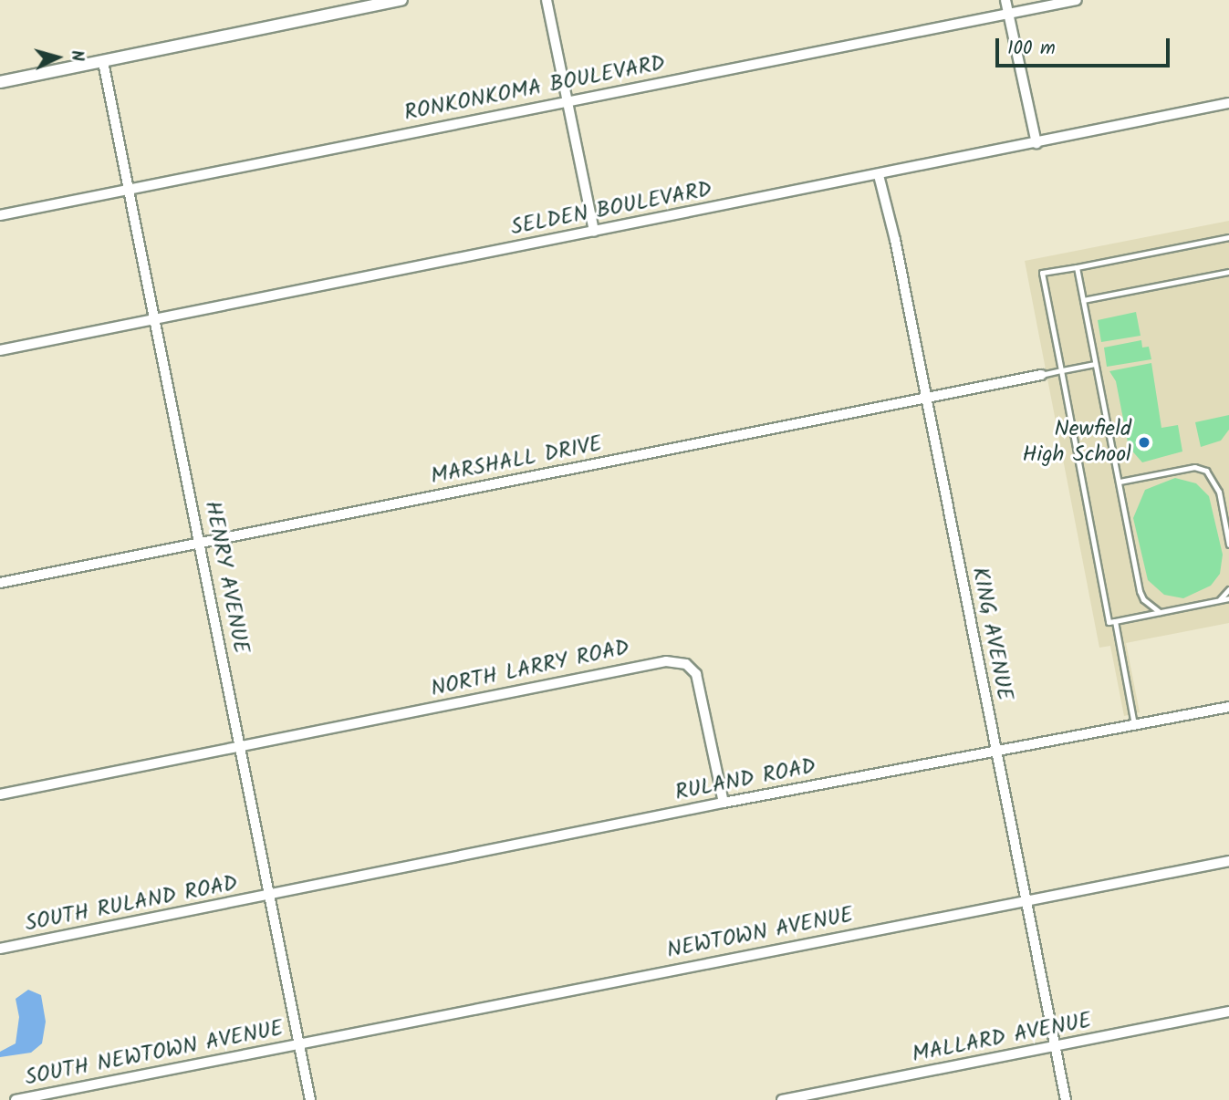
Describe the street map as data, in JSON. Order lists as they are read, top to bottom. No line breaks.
{"streets":{"street":["RONKONKOMA BOULEVARD","SELDEN BOULEVARD","MARSHALL DRIVE","HENRY AVENUE","KING AVENUE","NORTH LARRY ROAD","RULAND ROAD","SOUTH RULAND ROAD","NEWTOWN AVENUE","MALLARD AVENUE","SOUTH NEWTOWN AVENUE"]},"crossings":[["RONKONKOMA BOULEVARD","HENRY AVENUE"],["SELDEN BOULEVARD","HENRY AVENUE"],["SELDEN BOULEVARD","KING AVENUE"],["MARSHALL DRIVE","HENRY AVENUE"],["MARSHALL DRIVE","KING AVENUE"],["HENRY AVENUE","NORTH LARRY ROAD"],["HENRY AVENUE","RULAND ROAD"],["HENRY AVENUE","SOUTH RULAND ROAD"],["HENRY AVENUE","NEWTOWN AVENUE"],["HENRY AVENUE","SOUTH NEWTOWN AVENUE"],["KING AVENUE","RULAND ROAD"],["KING AVENUE","NEWTOWN AVENUE"],["KING AVENUE","MALLARD AVENUE"],["NORTH LARRY ROAD","RULAND ROAD"],["RULAND ROAD","SOUTH RULAND ROAD"],["NEWTOWN AVENUE","SOUTH NEWTOWN AVENUE"]],"places":["Newfield High School"],"scale_bar":"100 m","north":"right"}
